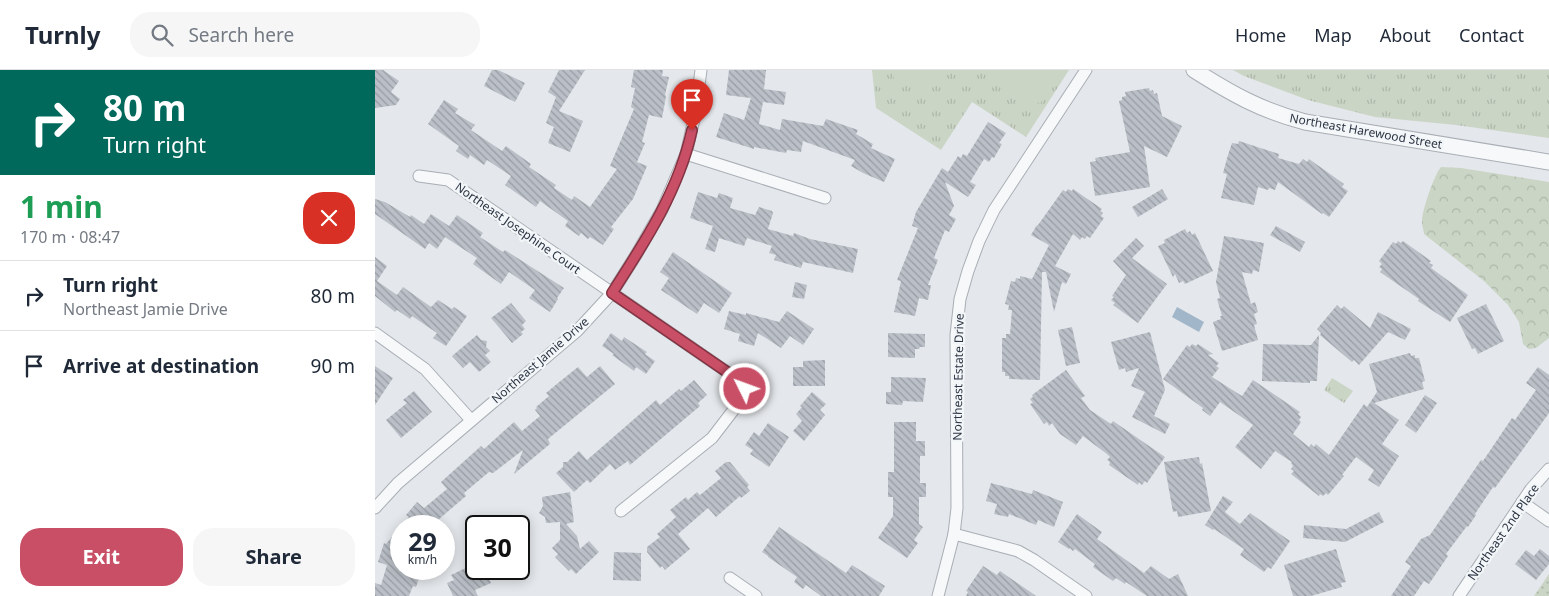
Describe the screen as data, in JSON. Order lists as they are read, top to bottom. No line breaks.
{"streets":{"street":["Northeast Harewood Street","Northeast Josephine Court","Northeast Jamie Drive","Northeast Estate Drive","Northeast 2nd Place"]},"crossings":[["Northeast Josephine Court","Northeast Jamie Drive"]],"page":{"header":"Turnly","search":"Search here","nav":["Home","Map","About","Contact"],"turn":["80 m","Turn right"],"heading":["1 min","170 m · 08:47"],"list":[{"name":"Turn right","note":"Northeast Jamie Drive","value":"80 m"},{"name":"Arrive at destination","value":"90 m"}],"speed":"29 km/h","limit":"30","buttons":["Exit","Share"]}}
